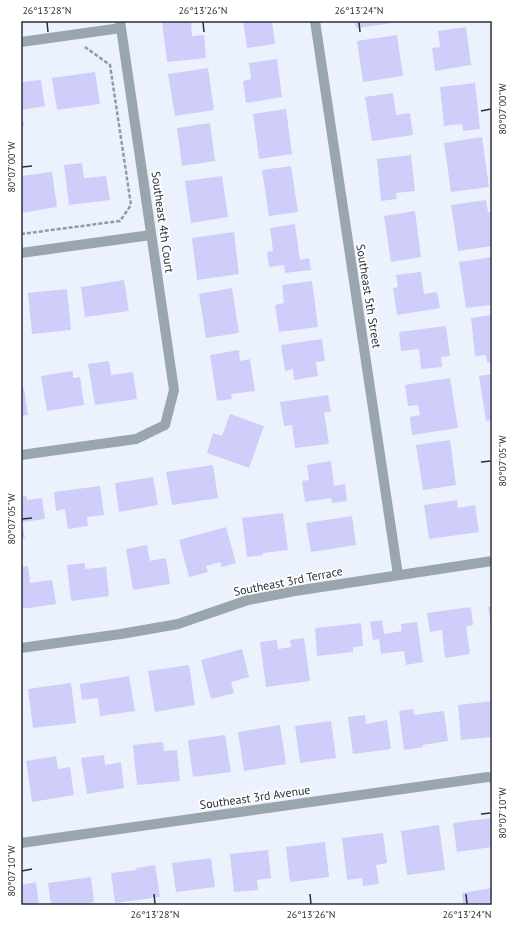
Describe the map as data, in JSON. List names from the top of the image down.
{
  "streets": {
    "street": [
      "Southeast 4th Court",
      "Southeast 5th Street",
      "Southeast 3rd Terrace",
      "Southeast 3rd Avenue"
    ]
  },
  "crossings": [
    ["Southeast 5th Street", "Southeast 3rd Terrace"]
  ],
  "coordinates": [
    "26°13'28\"N",
    "26°13'26\"N",
    "26°13'24\"N",
    "80°07'00\"W",
    "80°07'05\"W",
    "80°07'10\"W"
  ]
}
